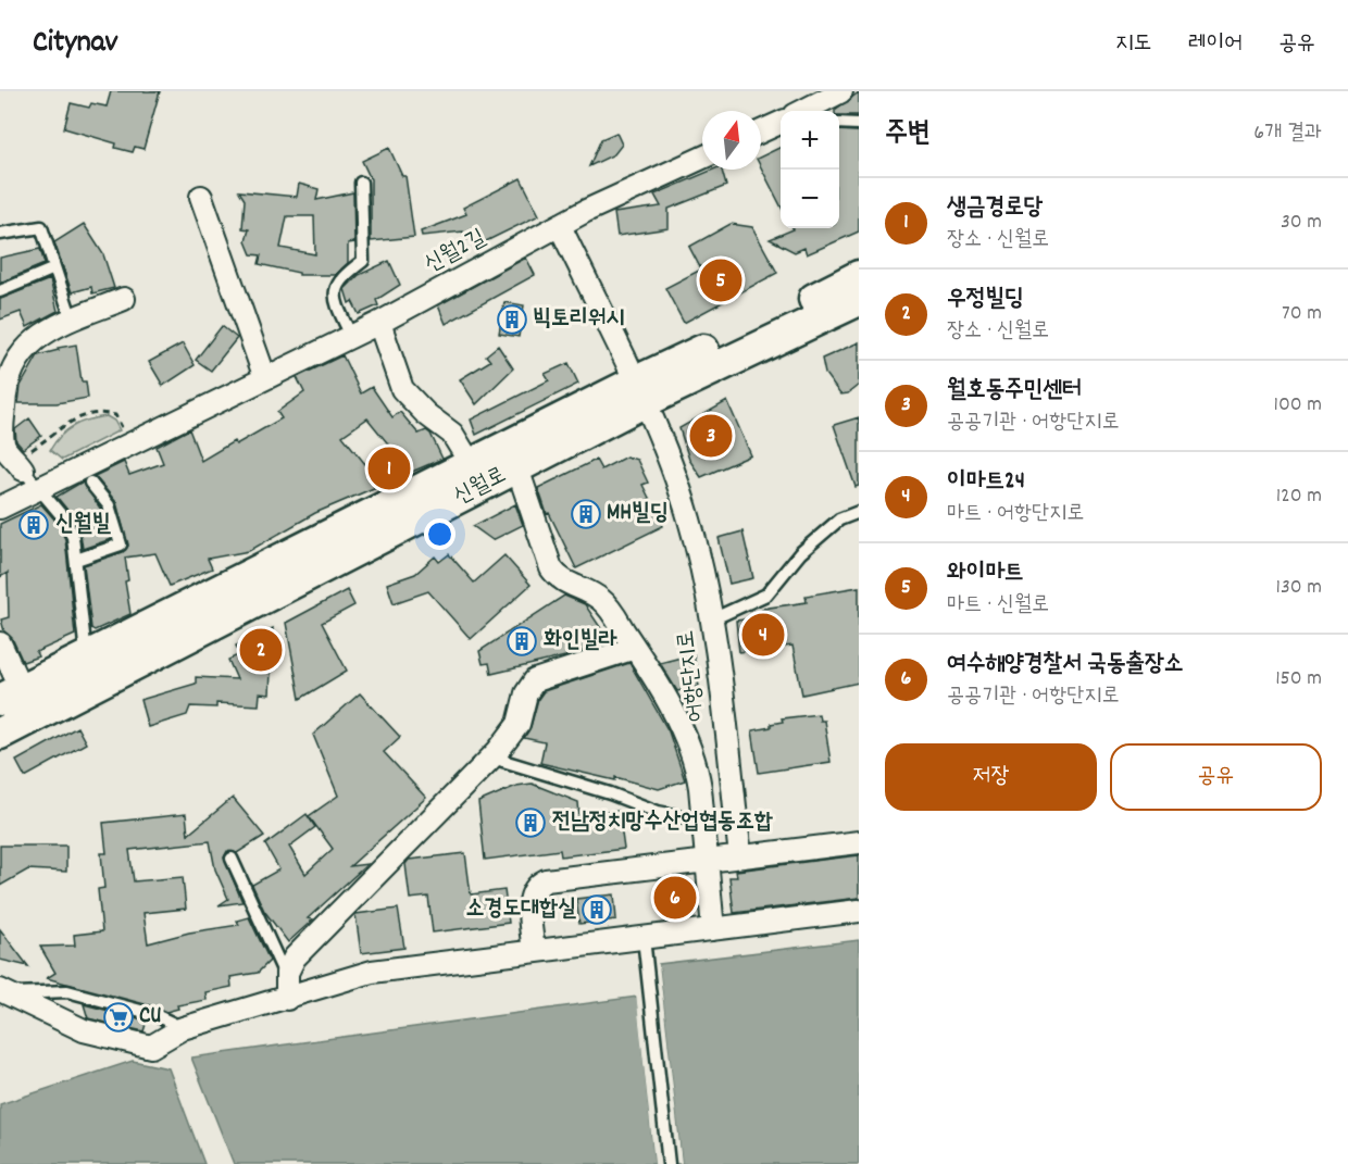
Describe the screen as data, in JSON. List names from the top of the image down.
{
  "streets": {
    "street": ["신월2길", "신월로", "어항단지로"]
  },
  "crossings": [
    ["신월2길", "어항단지로"],
    ["신월로", "어항단지로"]
  ],
  "places": {
    "building": [
      "빅토리워시",
      "MH빌딩",
      "신월빌",
      "화인빌라",
      "전남정치망수산업협동조합",
      "소경도대합실"
    ],
    "supermarket": ["CU"]
  },
  "north": "top",
  "page": {
    "header": "Citynav",
    "nav": ["지도", "레이어", "공유"],
    "heading": ["주변", "6개 결과"],
    "map_buttons": ["+", "−"],
    "list": [
      {
        "mark": "1",
        "name": "생금경로당",
        "note": "장소 · 신월로",
        "value": "30 m"
      },
      {
        "mark": "2",
        "name": "우정빌딩",
        "note": "장소 · 신월로",
        "value": "70 m"
      },
      {
        "mark": "3",
        "name": "월호동주민센터",
        "note": "공공기관 · 어항단지로",
        "value": "100 m"
      },
      {
        "mark": "4",
        "name": "이마트24",
        "note": "마트 · 어항단지로",
        "value": "120 m"
      },
      {
        "mark": "5",
        "name": "와이마트",
        "note": "마트 · 신월로",
        "value": "130 m"
      },
      {
        "mark": "6",
        "name": "여수해양경찰서 국동출장소",
        "note": "공공기관 · 어항단지로",
        "value": "150 m"
      }
    ],
    "pins": [
      "5",
      "3",
      "1",
      "4",
      "2",
      "6"
    ],
    "buttons": ["저장", "공유"]
  }
}
